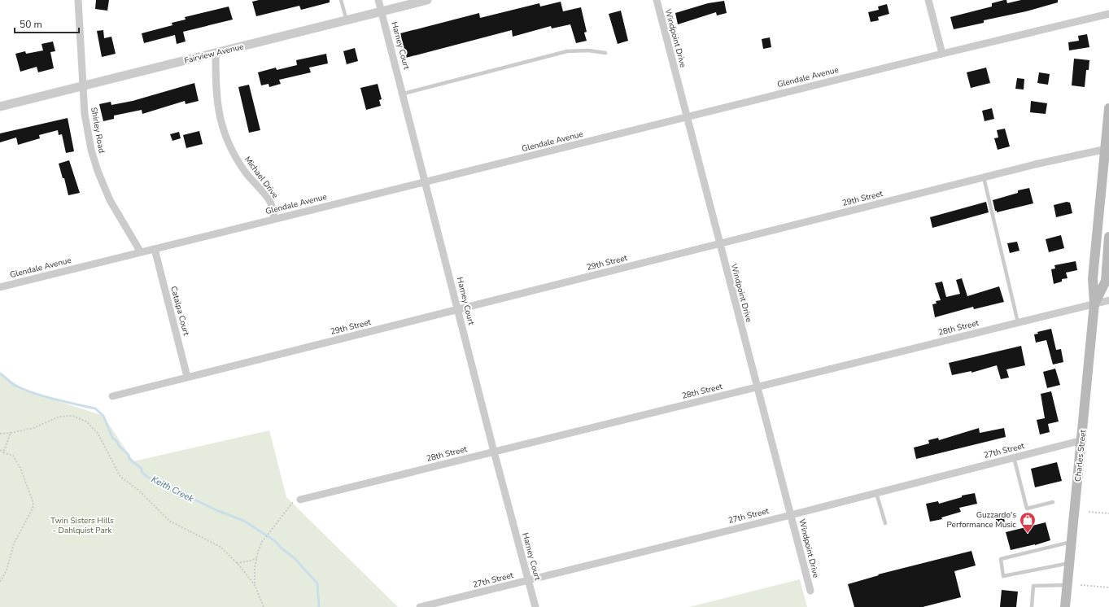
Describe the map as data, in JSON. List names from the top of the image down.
{
  "streets": {
    "main road": ["Charles Street"],
    "street": [
      "Windpoint Drive",
      "Harney Court",
      "Fairview Avenue",
      "Glendale Avenue",
      "Shirley Road",
      "Michael Drive",
      "29th Street",
      "Catalpa Court",
      "28th Street",
      "27th Street"
    ]
  },
  "crossings": [
    ["Windpoint Drive", "Glendale Avenue"],
    ["Windpoint Drive", "29th Street"],
    ["Windpoint Drive", "28th Street"],
    ["Windpoint Drive", "27th Street"],
    ["Harney Court", "Fairview Avenue"],
    ["Harney Court", "Glendale Avenue"],
    ["Harney Court", "29th Street"],
    ["Harney Court", "28th Street"],
    ["Harney Court", "27th Street"],
    ["Fairview Avenue", "Shirley Road"],
    ["Fairview Avenue", "Michael Drive"],
    ["Glendale Avenue", "Shirley Road"],
    ["Glendale Avenue", "Michael Drive"],
    ["Glendale Avenue", "Catalpa Court"],
    ["29th Street", "Catalpa Court"],
    ["29th Street", "Charles Street"],
    ["28th Street", "Charles Street"],
    ["27th Street", "Charles Street"]
  ],
  "water": ["Keith Creek"],
  "parks": ["Twin Sisters Hills - Dahlquist Park"],
  "places": {
    "shop": ["Guzzardo's Performance Music"]
  },
  "scale_bar": "50 m"
}
